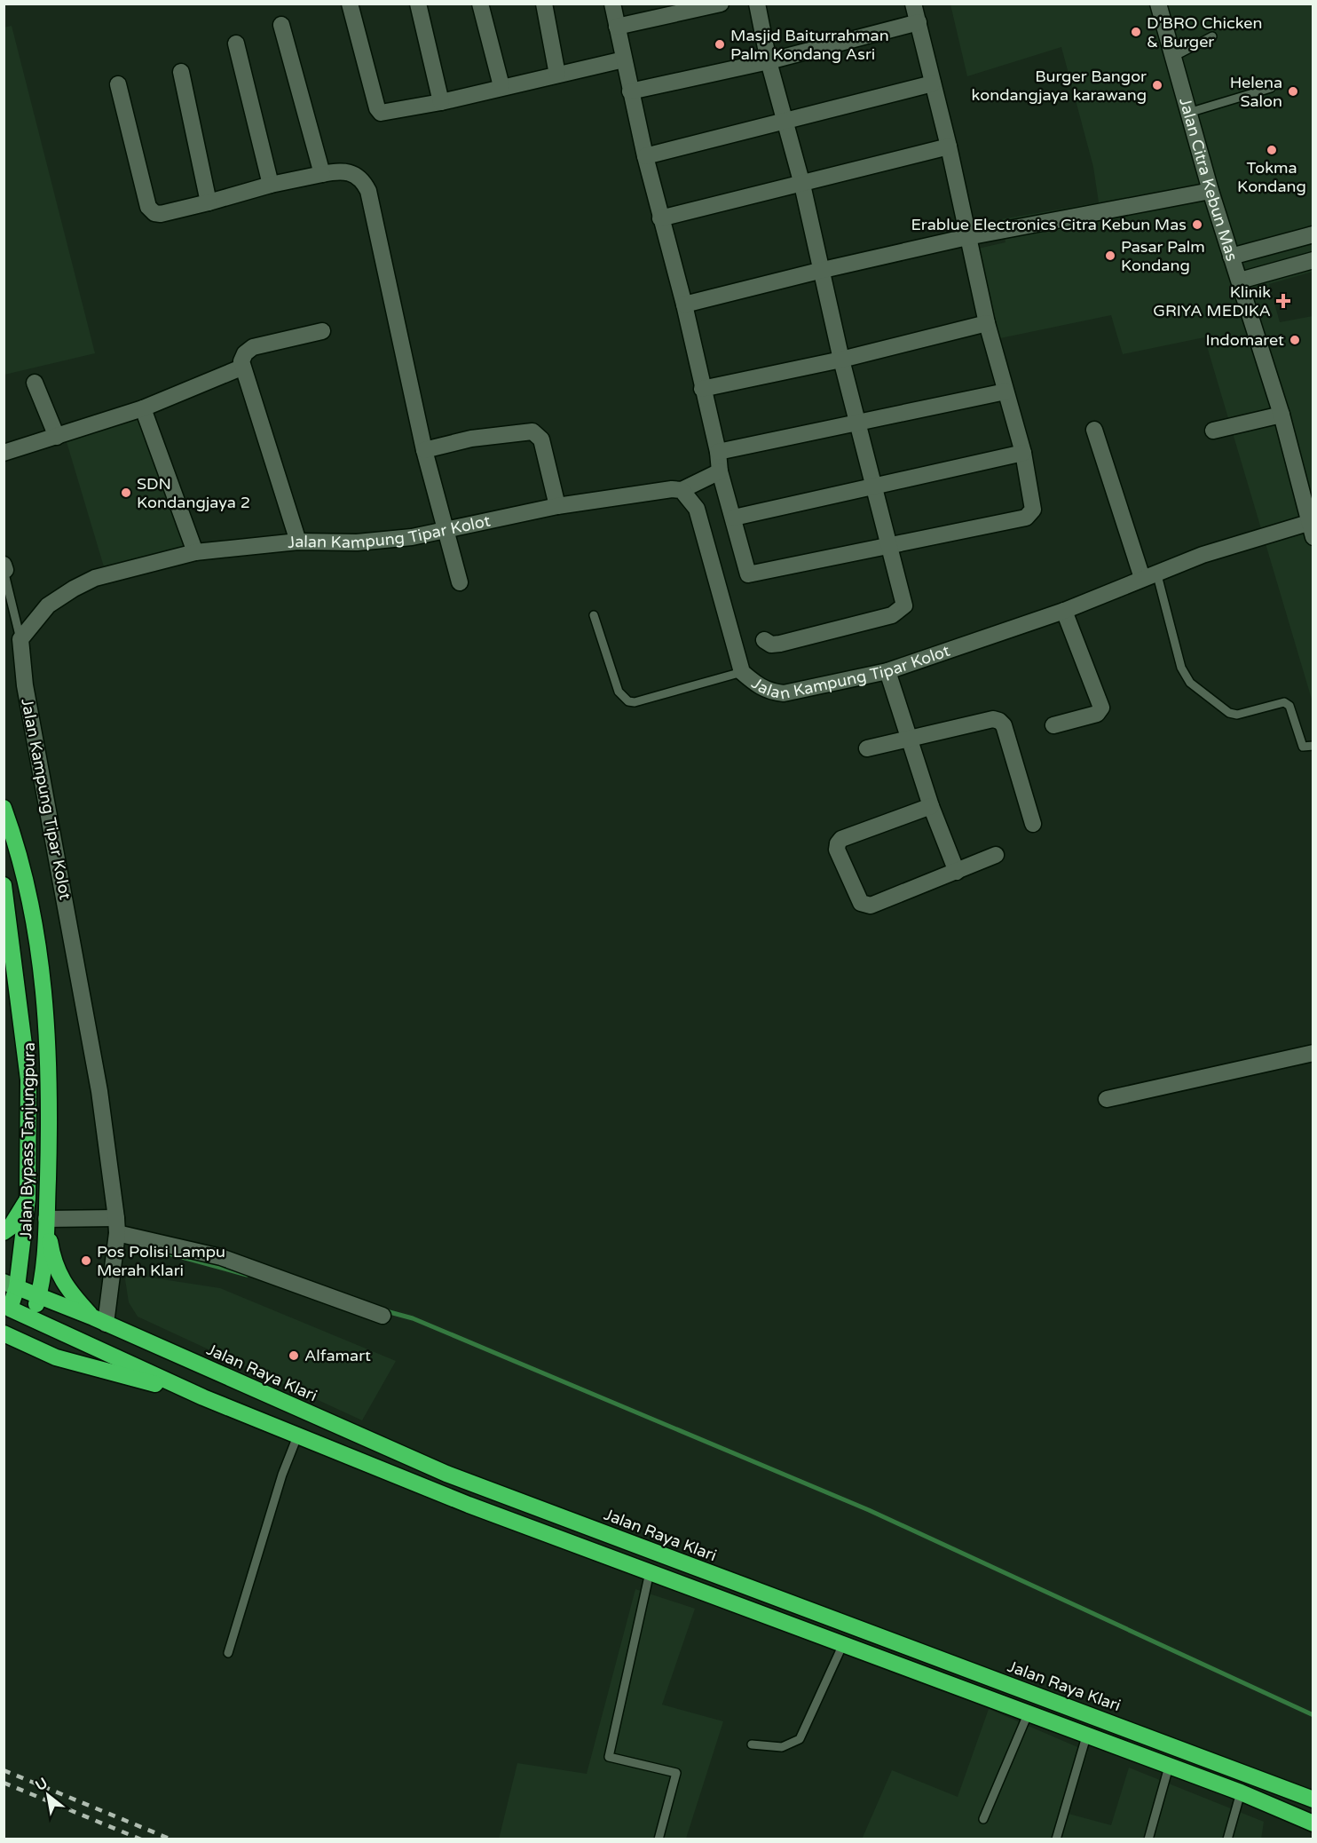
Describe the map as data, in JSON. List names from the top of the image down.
{
  "streets": {
    "highway": ["Jalan Bypass Tanjungpura", "Jalan Raya Klari"],
    "street": ["Jalan Citra Kebun Mas", "Jalan Kampung Tipar Kolot"]
  },
  "crossings": [
    ["Jalan Citra Kebun Mas", "Jalan Kampung Tipar Kolot"],
    ["Jalan Kampung Tipar Kolot", "Jalan Raya Klari"],
    ["Jalan Bypass Tanjungpura", "Jalan Raya Klari"]
  ],
  "places": {
    "other": [
      "D'BRO Chicken & Burger",
      "Masjid Baiturrahman Palm Kondang Asri",
      "Burger Bangor kondangjaya karawang",
      "Helena Salon",
      "Tokma Kondang",
      "Erablue Electronics Citra Kebun Mas",
      "Pasar Palm Kondang",
      "Indomaret",
      "SDN Kondangjaya 2",
      "Pos Polisi Lampu Merah Klari",
      "Alfamart"
    ],
    "health": ["Klinik GRIYA MEDIKA"]
  },
  "north": "top left"
}
